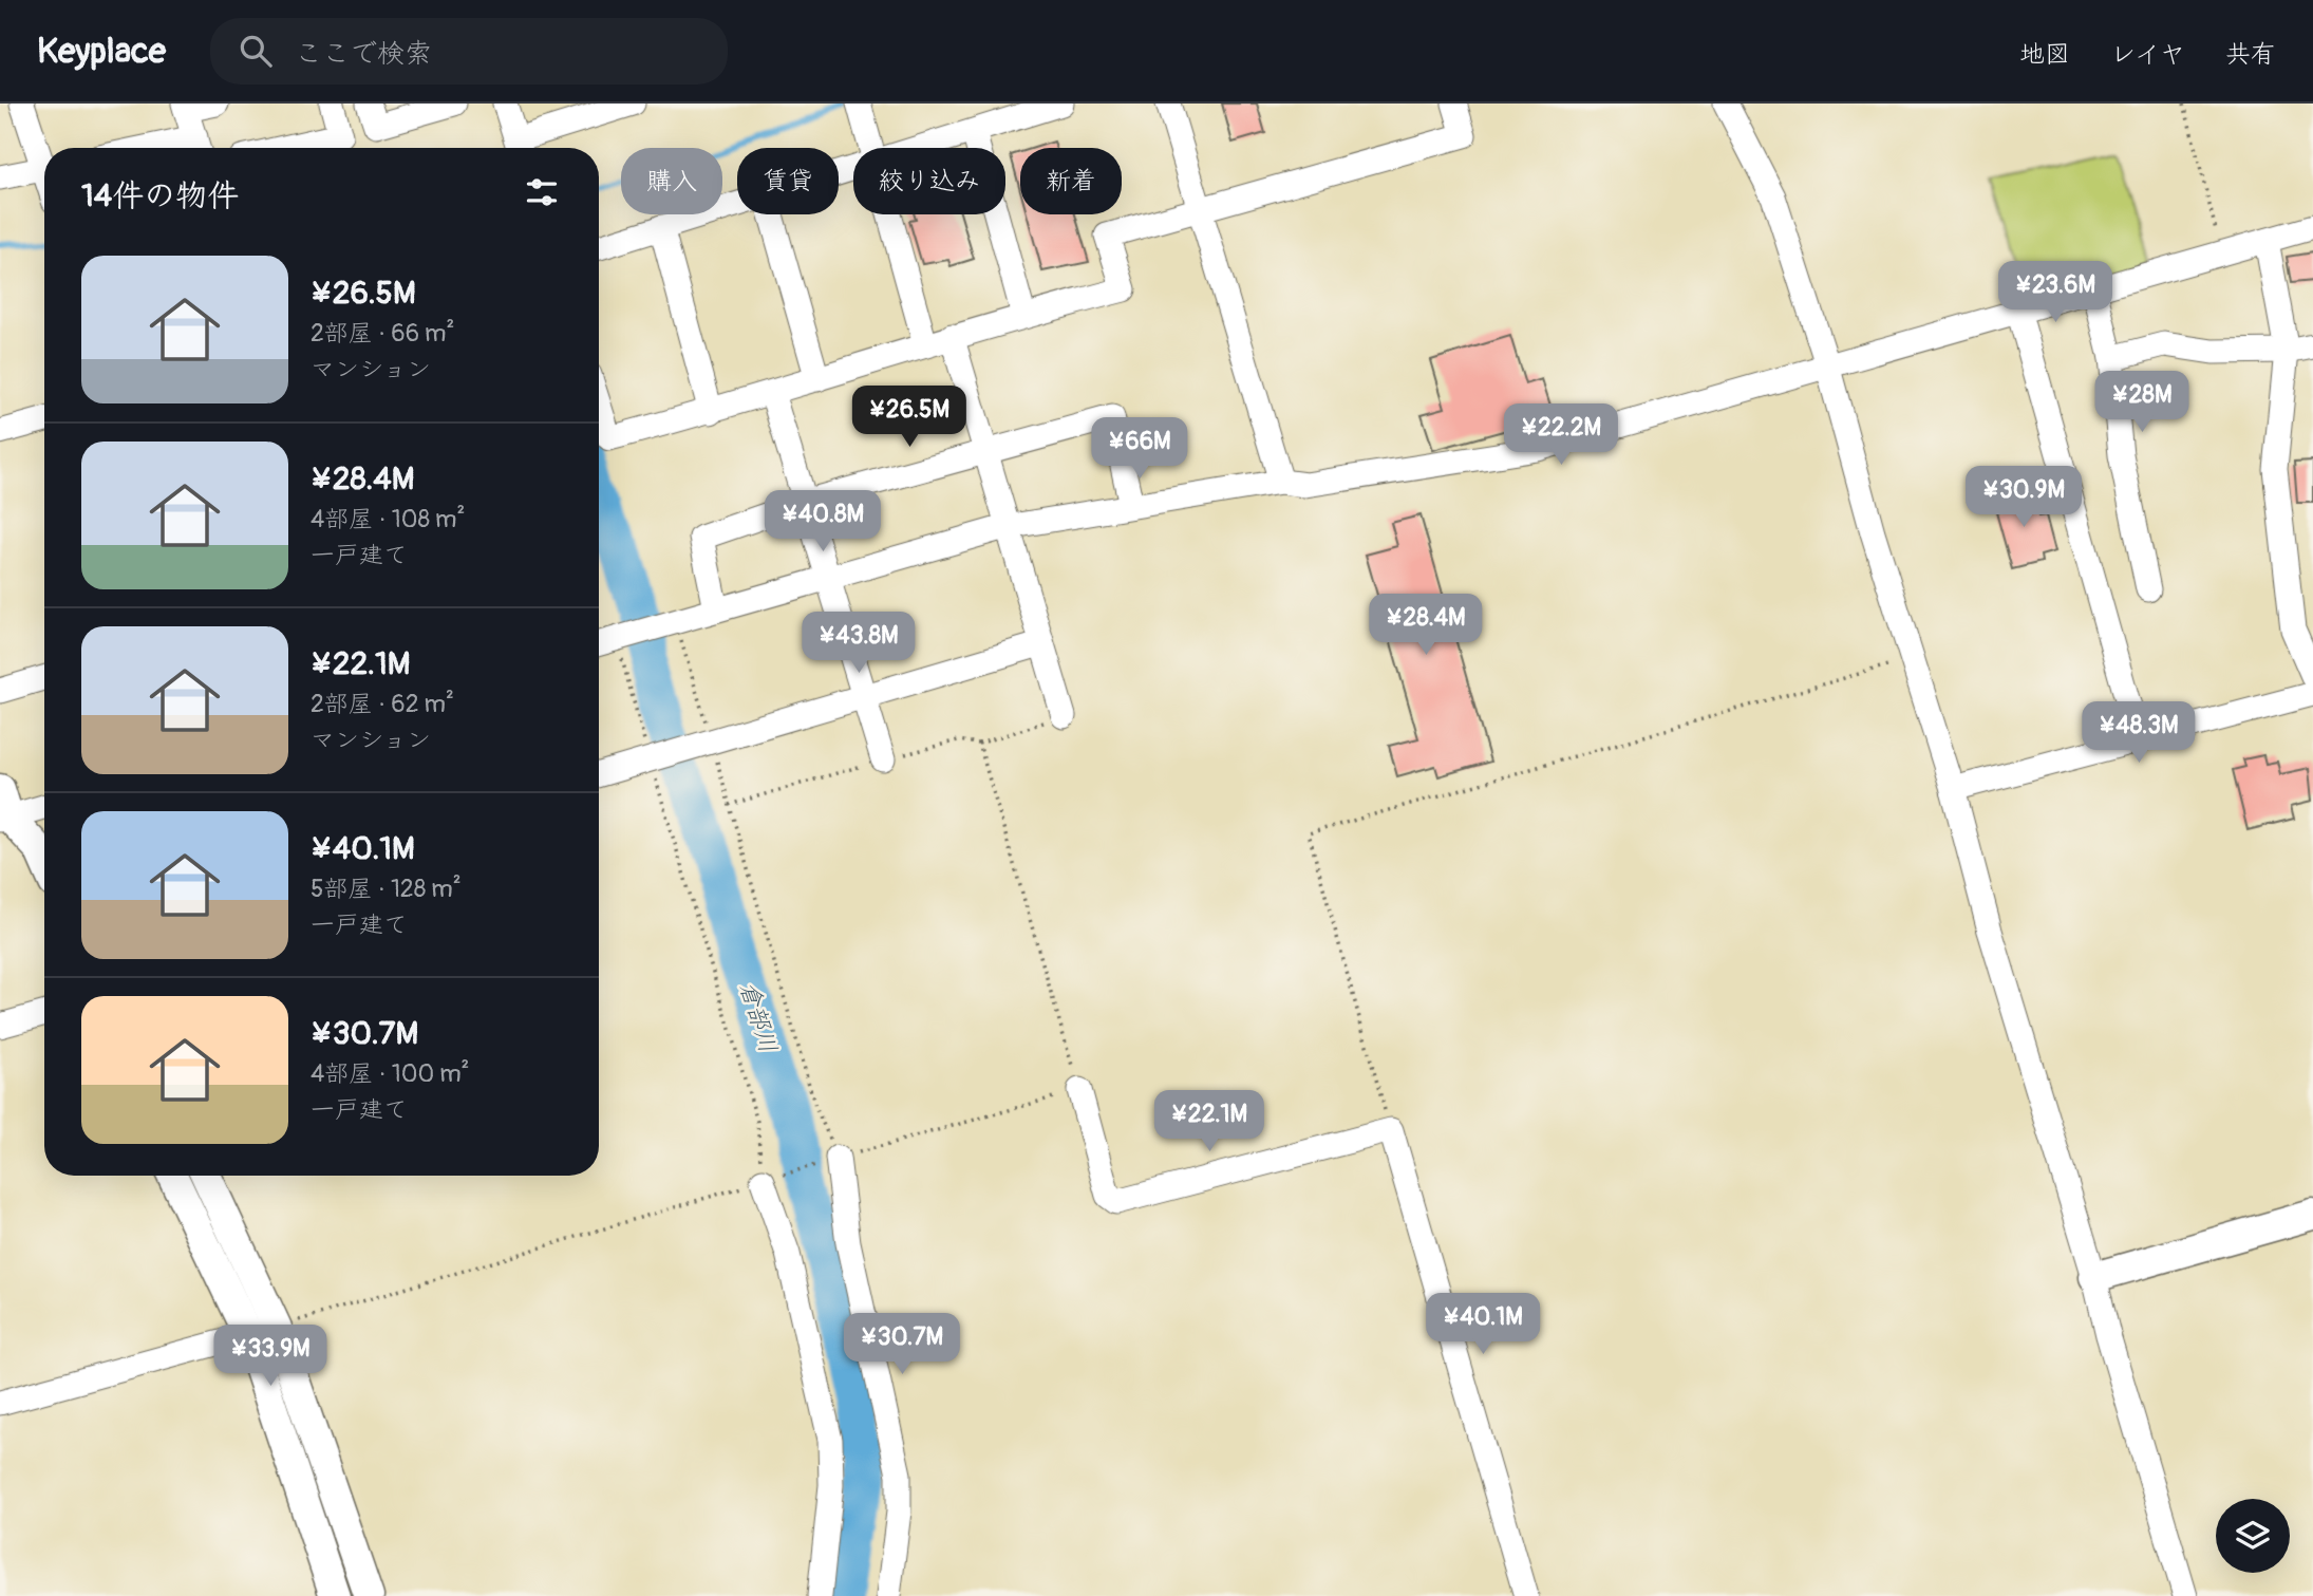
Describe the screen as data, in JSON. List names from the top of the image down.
{
  "water": ["倉部川"],
  "page": {
    "header": "Keyplace",
    "search": "ここで検索",
    "nav": ["地図", "レイヤ", "共有"],
    "chip": [
      "購入",
      "賃貸",
      "絞り込み",
      "新着"
    ],
    "heading": "14件の物件",
    "list": [
      {
        "name": "¥26.5M",
        "note": "2部屋 · 66 m² · マンション"
      },
      {
        "name": "¥28.4M",
        "note": "4部屋 · 108 m² · 一戸建て"
      },
      {
        "name": "¥22.1M",
        "note": "2部屋 · 62 m² · マンション"
      },
      {
        "name": "¥40.1M",
        "note": "5部屋 · 128 m² · 一戸建て"
      },
      {
        "name": "¥30.7M",
        "note": "4部屋 · 100 m² · 一戸建て"
      }
    ],
    "price": [
      "¥23.6M",
      "¥28M",
      "¥26.5M",
      "¥22.2M",
      "¥66M",
      "¥30.9M",
      "¥40.8M",
      "¥28.4M",
      "¥43.8M",
      "¥48.3M",
      "¥22.1M",
      "¥40.1M",
      "¥30.7M",
      "¥33.9M"
    ]
  }
}
